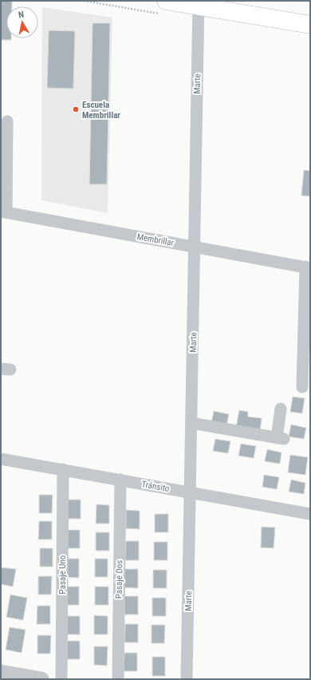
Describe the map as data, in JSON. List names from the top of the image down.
{
  "streets": {
    "street": [
      "Marte",
      "Membrillar",
      "Tránsito",
      "Pasaje Uno",
      "Pasaje Dos"
    ]
  },
  "crossings": [
    ["Marte", "Membrillar"],
    ["Marte", "Tránsito"],
    ["Tránsito", "Pasaje Uno"],
    ["Tránsito", "Pasaje Dos"]
  ],
  "places": ["Escuela Membrillar"],
  "north": "top"
}
